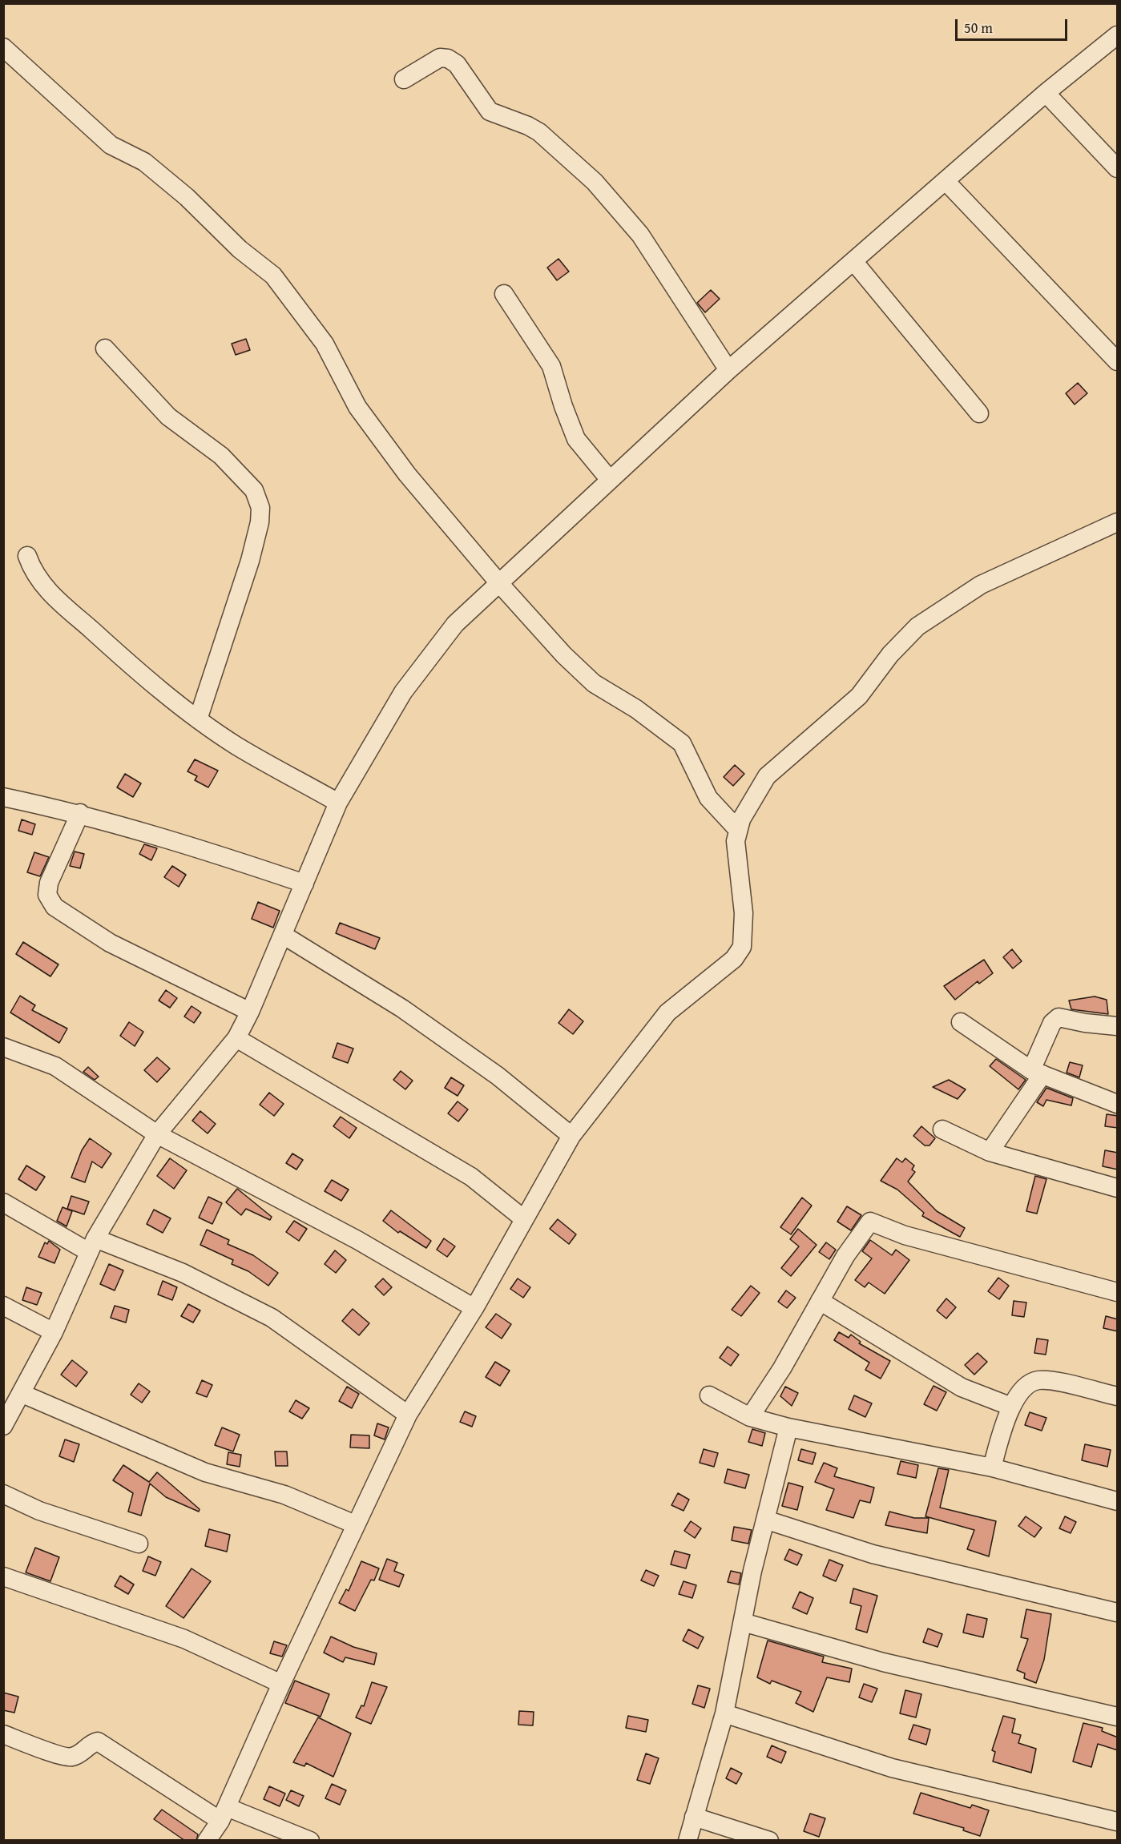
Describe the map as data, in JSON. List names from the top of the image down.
{
  "scale_bar": "50 m"
}
